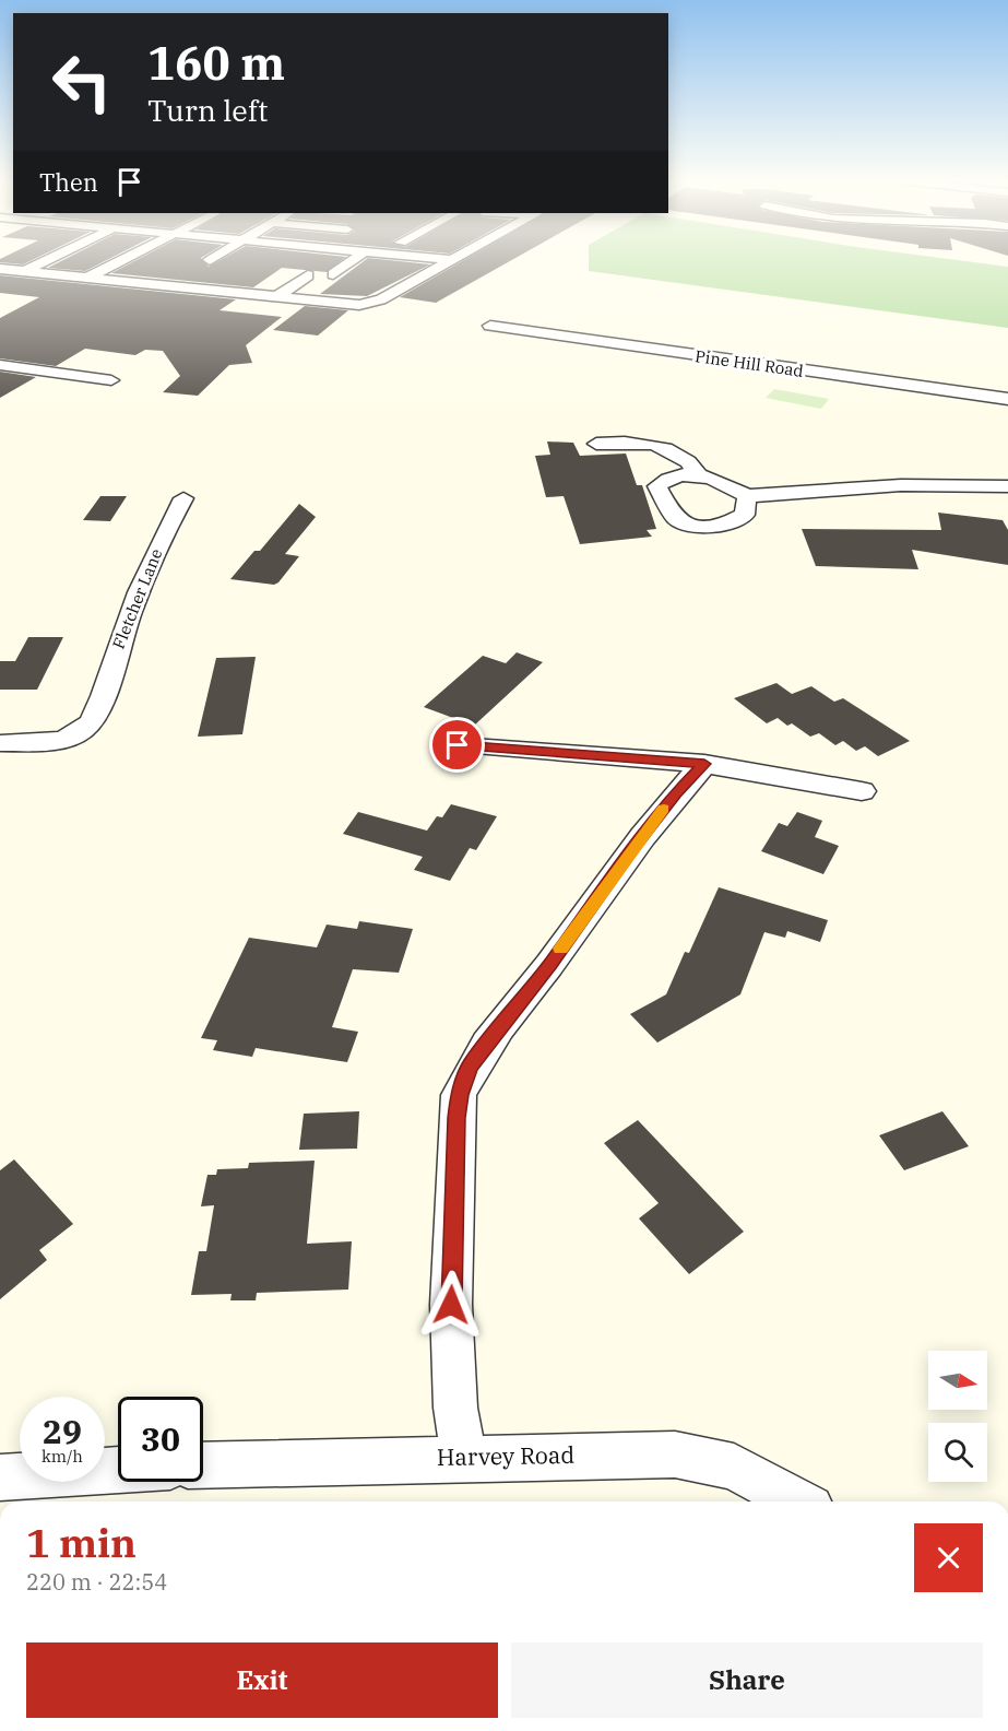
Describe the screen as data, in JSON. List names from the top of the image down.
{
  "streets": {
    "street": ["Pine Hill Road", "Fletcher Lane", "Harvey Road"]
  },
  "north": "right",
  "page": {
    "turn": ["160 m", "Turn left"],
    "then": "Then",
    "speed": "29 km/h",
    "limit": "30",
    "heading": ["1 min", "220 m · 22:54"],
    "buttons": ["Exit", "Share"]
  }
}
